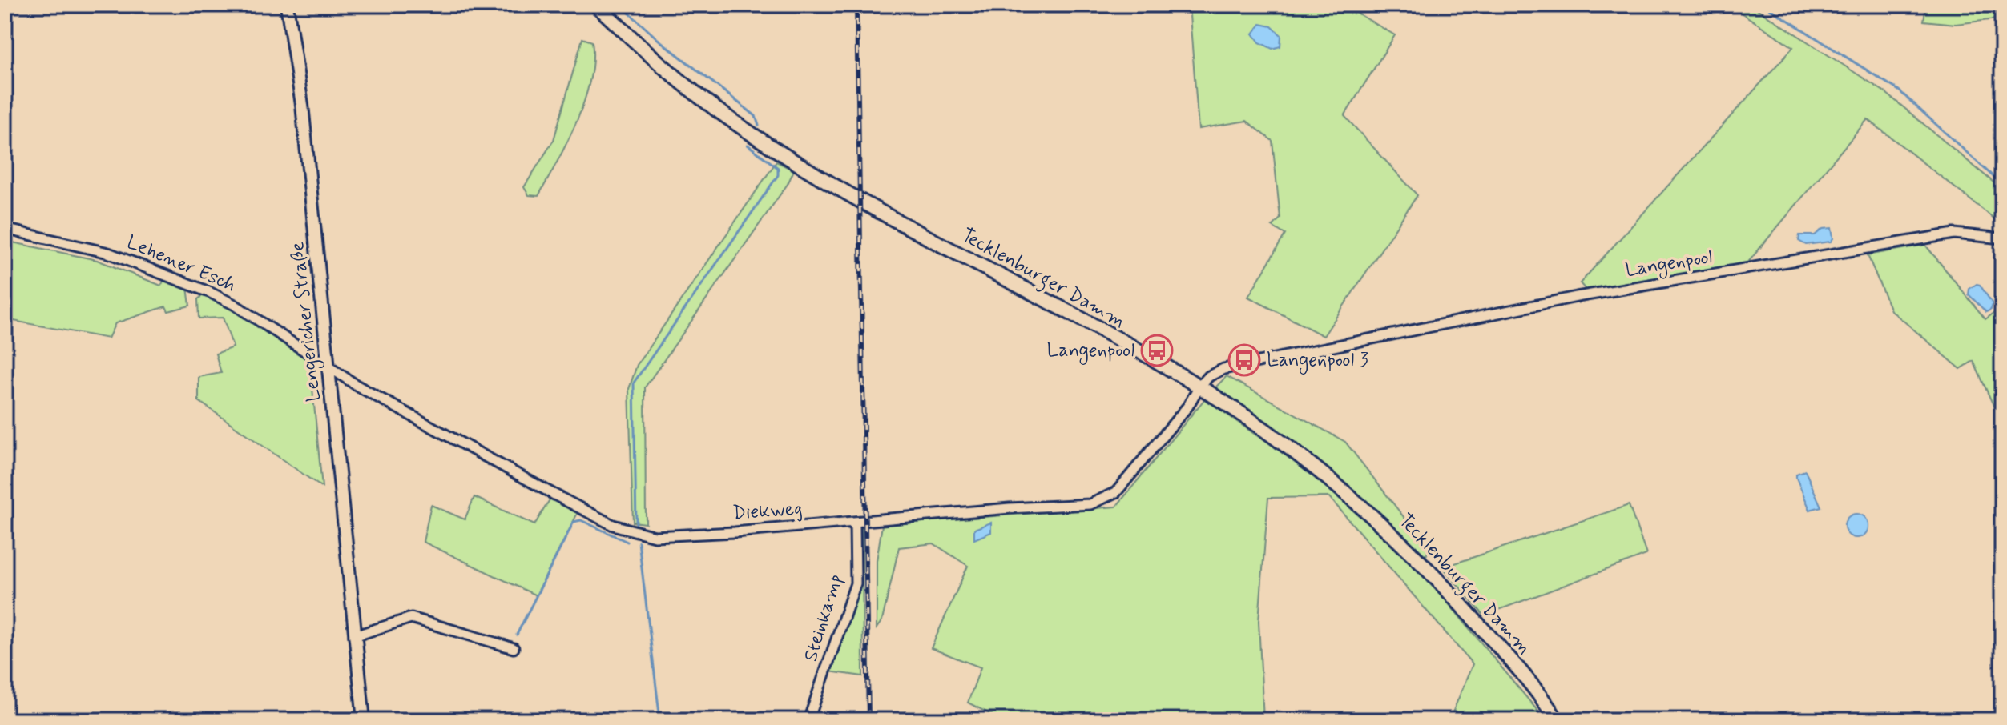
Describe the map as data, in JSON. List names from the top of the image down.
{
  "streets": {
    "main road": ["Tecklenburger Damm"],
    "street": [
      "Lehener Esch",
      "Langenpool",
      "Lengericher Straße",
      "Diekweg",
      "Steinkamp"
    ]
  },
  "crossings": [
    ["Lehener Esch", "Lengericher Straße"],
    ["Lehener Esch", "Diekweg"],
    ["Langenpool", "Tecklenburger Damm"],
    ["Langenpool", "Diekweg"],
    ["Tecklenburger Damm", "Diekweg"],
    ["Lengericher Straße", "Diekweg"],
    ["Diekweg", "Steinkamp"]
  ],
  "places": {
    "bus stop": ["Langenpool", "Langenpool 3"]
  }
}
